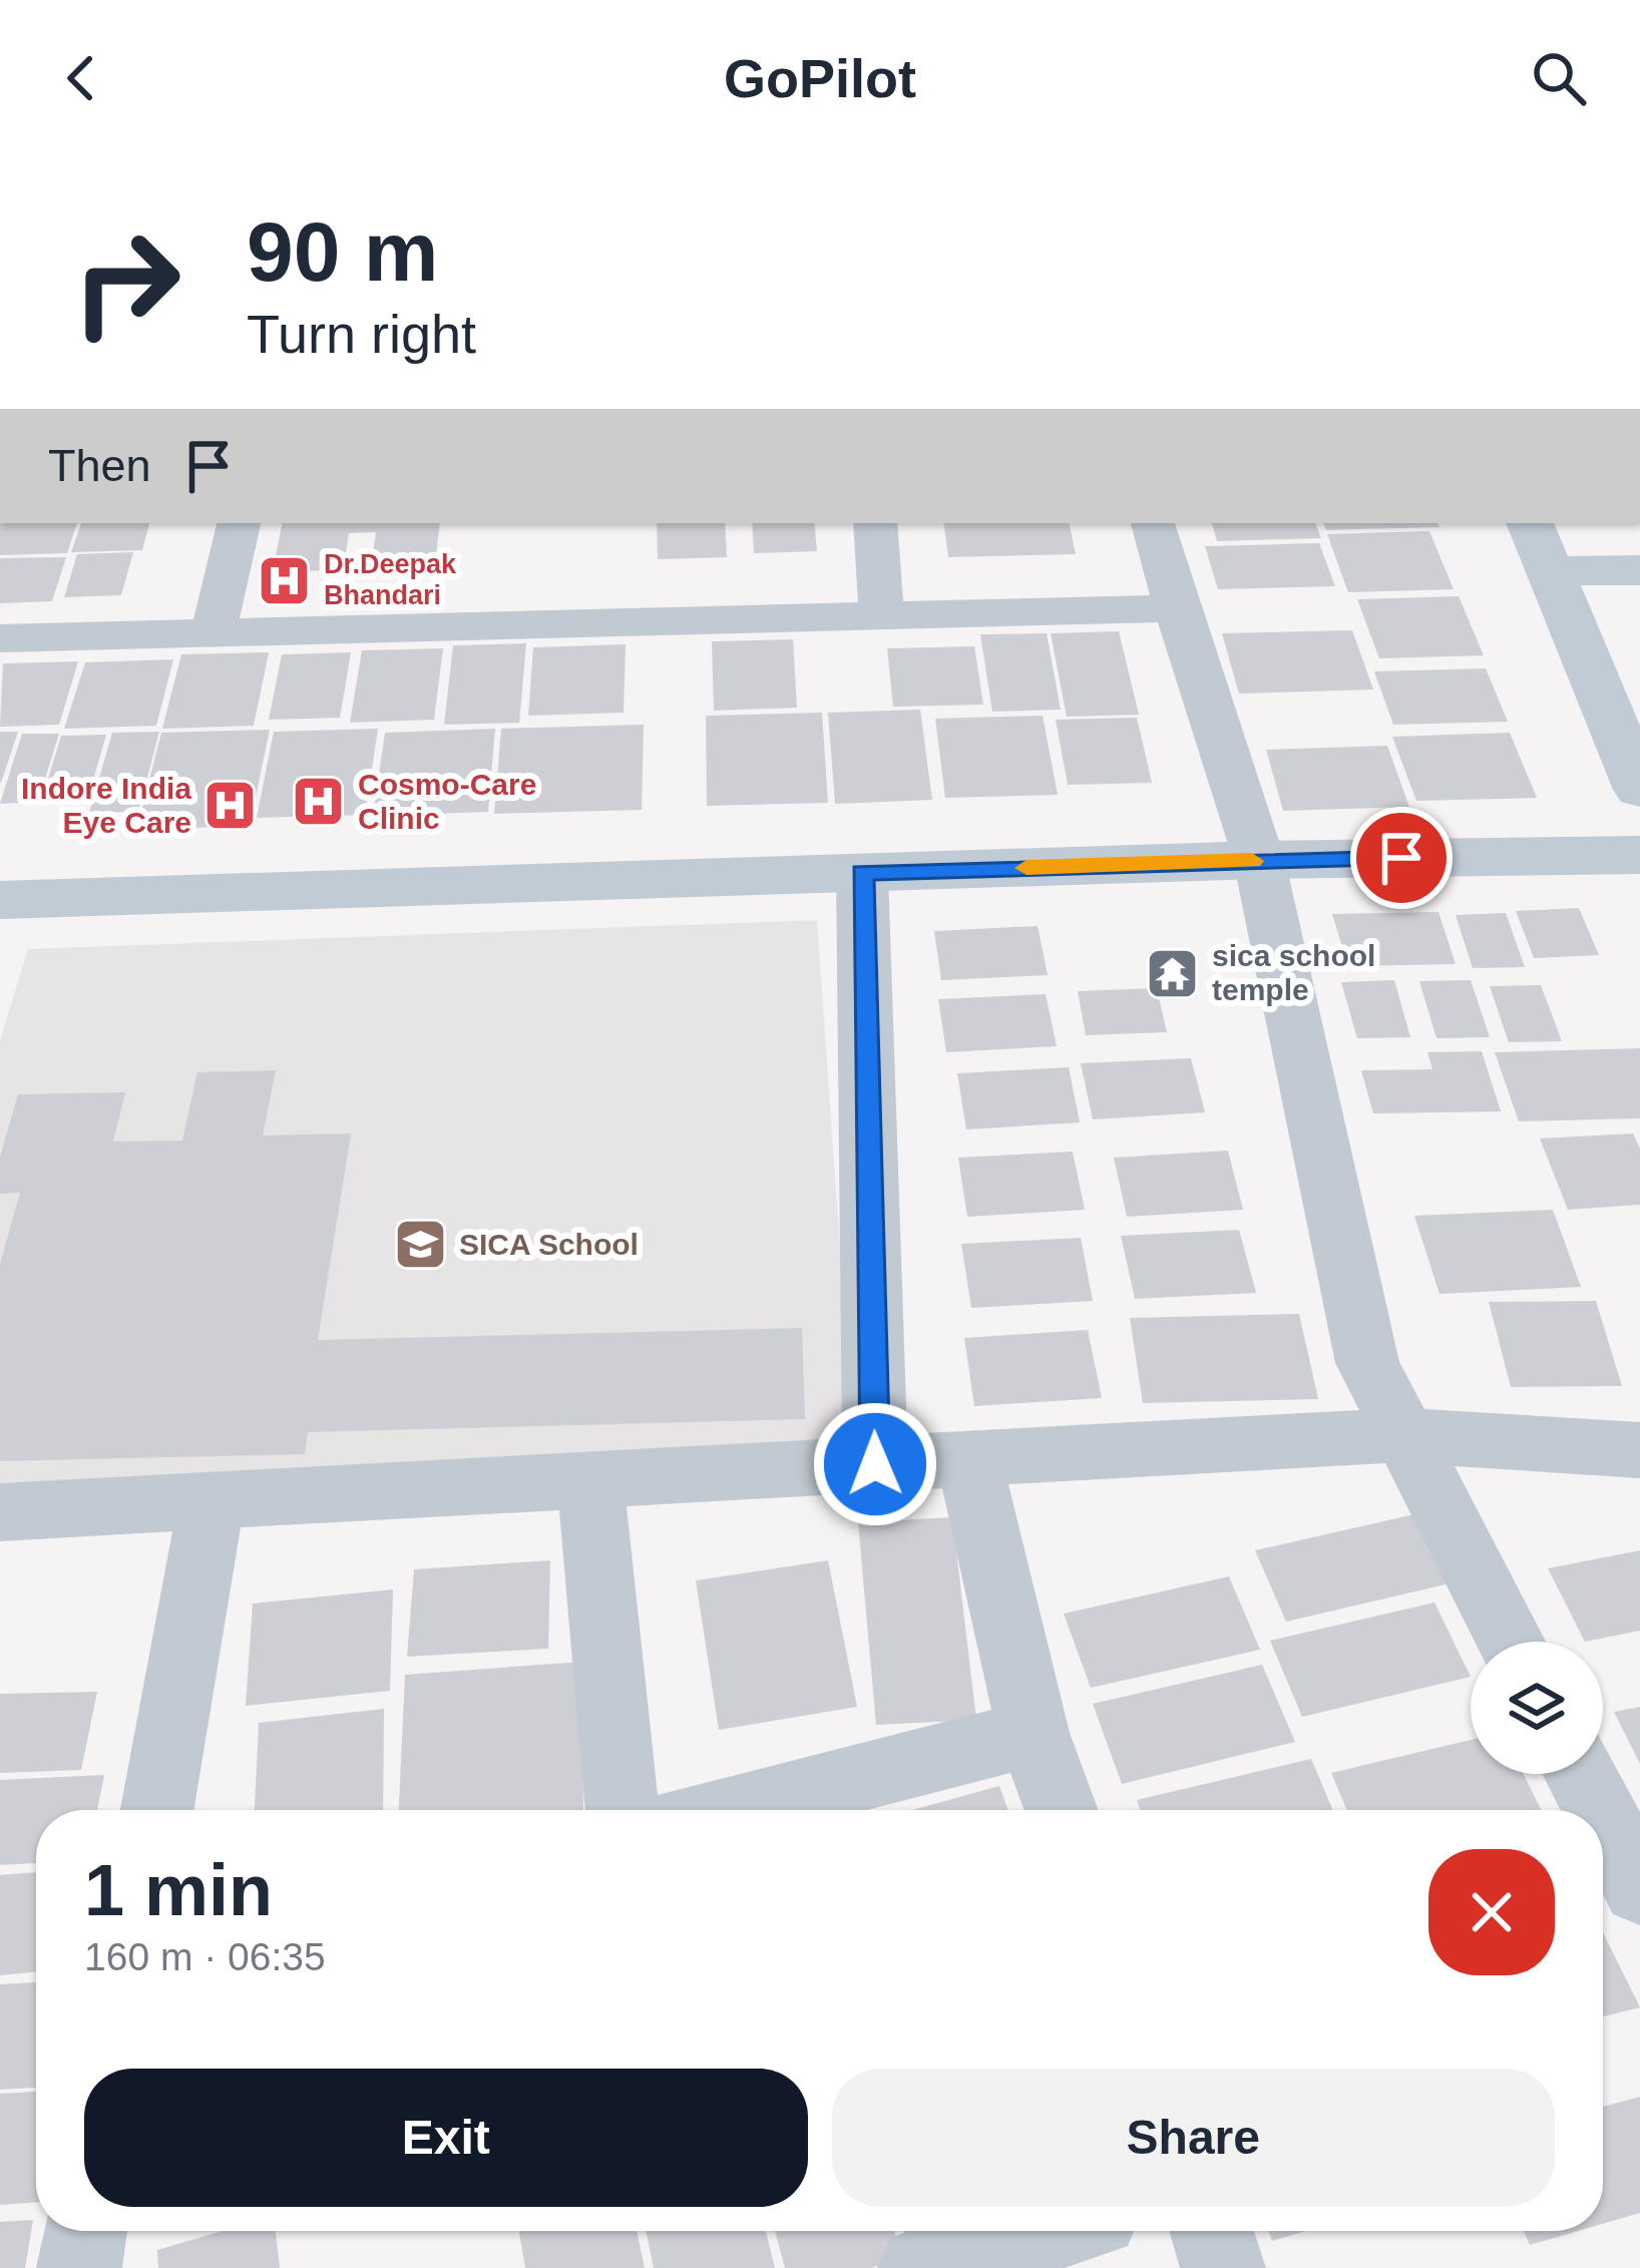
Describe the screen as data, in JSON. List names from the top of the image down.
{
  "places": {
    "hospital": ["Dr.Deepak Bhandari", "Cosmo-Care Clinic", "Indore India Eye Care"],
    "temple": ["sica school temple"],
    "school or university": ["SICA School"]
  },
  "page": {
    "header": "GoPilot",
    "turn": ["90 m", "Turn right"],
    "then": "Then",
    "heading": ["1 min", "160 m · 06:35"],
    "buttons": ["Exit", "Share"]
  }
}
